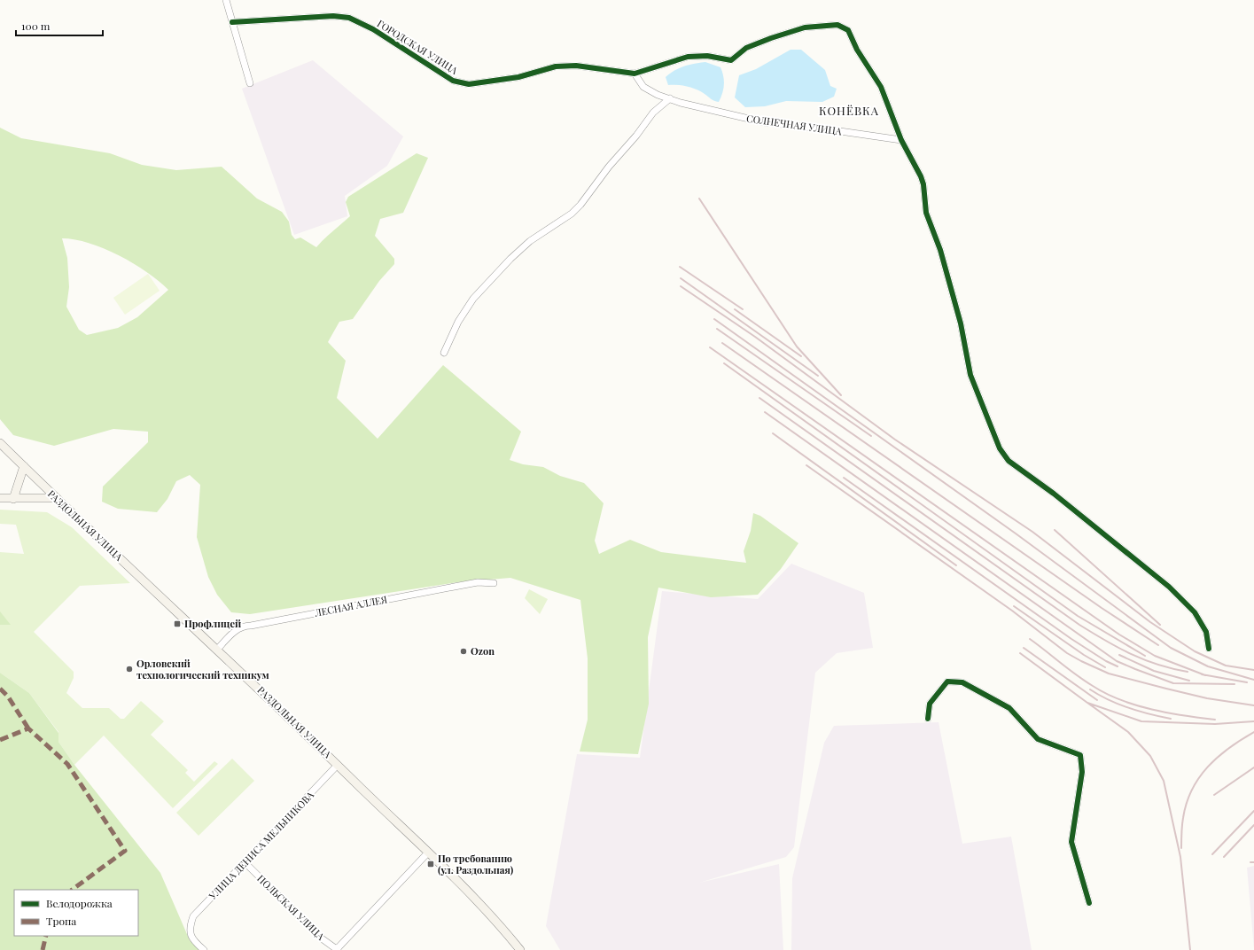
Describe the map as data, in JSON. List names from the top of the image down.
{
  "streets": {
    "main road": ["РАЗДОЛЬНАЯ УЛИЦА"],
    "street": [
      "ГОРОДСКАЯ УЛИЦА",
      "СОЛНЕЧНАЯ УЛИЦА",
      "ЛЕСНАЯ АЛЛЕЯ",
      "УЛИЦА ДЕНИСА МЕЛЬНИКОВА",
      "ПОЛЬСКАЯ УЛИЦА"
    ]
  },
  "crossings": [
    ["ГОРОДСКАЯ УЛИЦА", "СОЛНЕЧНАЯ УЛИЦА"],
    ["РАЗДОЛЬНАЯ УЛИЦА", "ЛЕСНАЯ АЛЛЕЯ"],
    ["РАЗДОЛЬНАЯ УЛИЦА", "УЛИЦА ДЕНИСА МЕЛЬНИКОВА"],
    ["УЛИЦА ДЕНИСА МЕЛЬНИКОВА", "ПОЛЬСКАЯ УЛИЦА"]
  ],
  "districts": ["КОНЁВКА"],
  "places": {
    "transit": ["Профлицей", "По требованию (ул. Раздольная)"],
    "other": ["Ozon", "Орловский технологический техникум"]
  },
  "legend": ["Велодорожка", "Тропа"],
  "scale_bar": "100 m"
}
